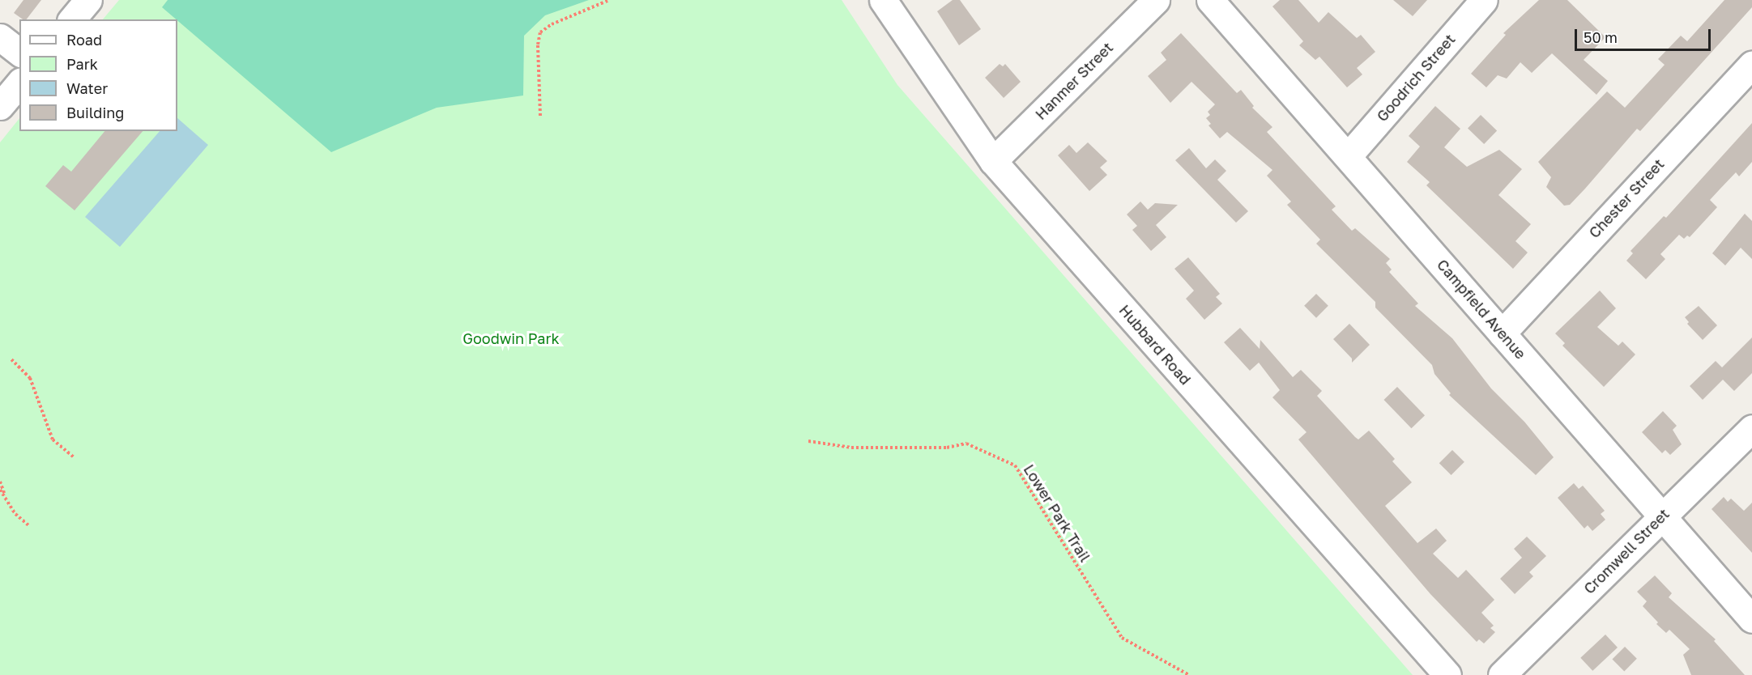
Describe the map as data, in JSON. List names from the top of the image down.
{
  "streets": {
    "street": [
      "Goodrich Street",
      "Hanmer Street",
      "Chester Street",
      "Campfield Avenue",
      "Hubbard Road",
      "Cromwell Street"
    ],
    "path": ["Lower Park Trail"]
  },
  "crossings": [
    ["Goodrich Street", "Campfield Avenue"],
    ["Hanmer Street", "Hubbard Road"],
    ["Chester Street", "Campfield Avenue"],
    ["Campfield Avenue", "Cromwell Street"]
  ],
  "parks": ["Goodwin Park"],
  "legend": [
    "Road",
    "Park",
    "Water",
    "Building"
  ],
  "scale_bar": "50 m"
}
